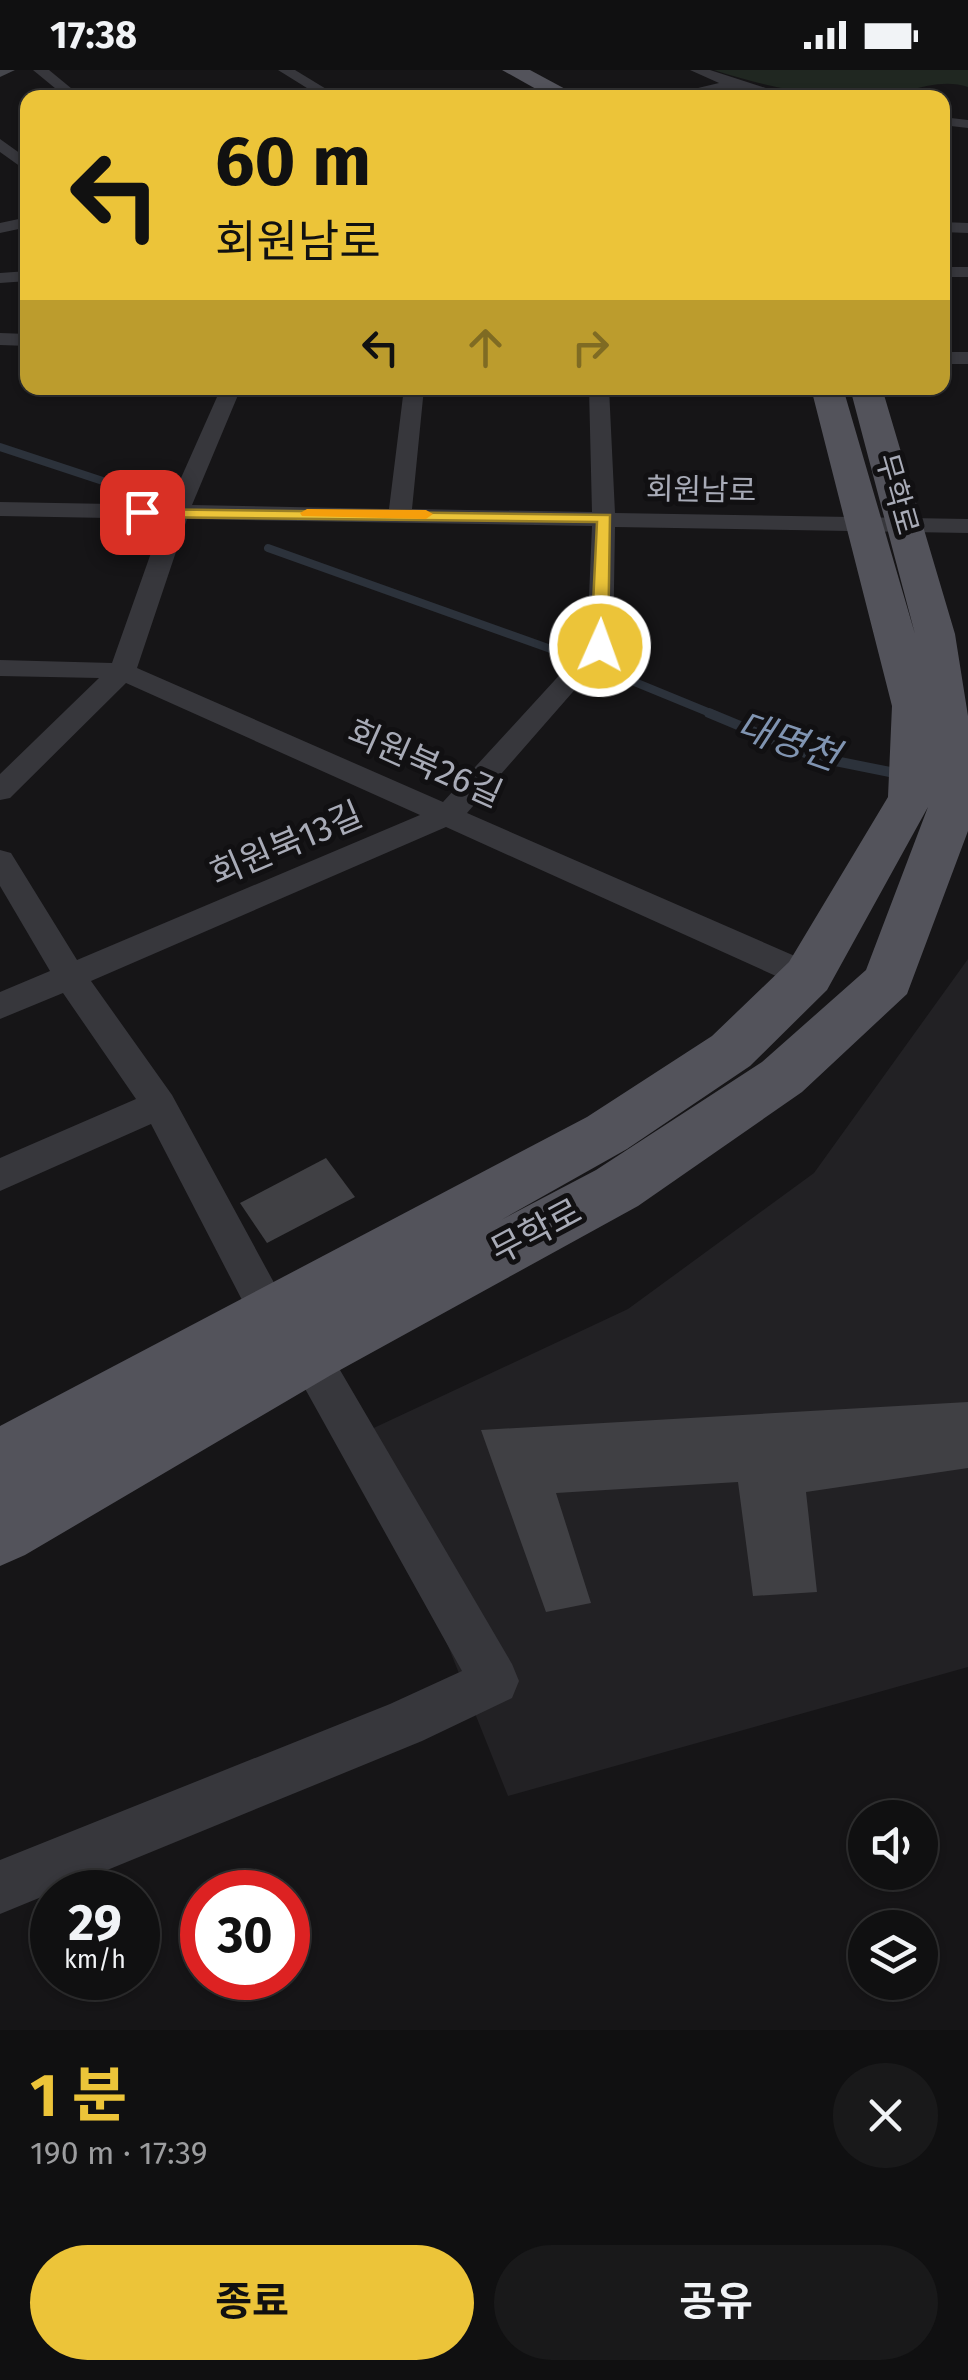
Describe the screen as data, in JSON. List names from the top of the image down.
{
  "streets": {
    "main road": ["무학로"],
    "street": ["회원남로", "회원북26길", "회원북13길"]
  },
  "crossings": [
    ["회원남로", "무학로"],
    ["회원남로", "회원북13길"],
    ["무학로", "회원북26길"],
    ["회원북26길", "회원북13길"]
  ],
  "water": ["대명천"],
  "page": {
    "status": "17:38",
    "turn": ["60 m", "회원남로"],
    "speed": "29 km/h",
    "limit": "30",
    "heading": ["1 분", "190 m · 17:39"],
    "buttons": ["종료", "공유"]
  }
}
